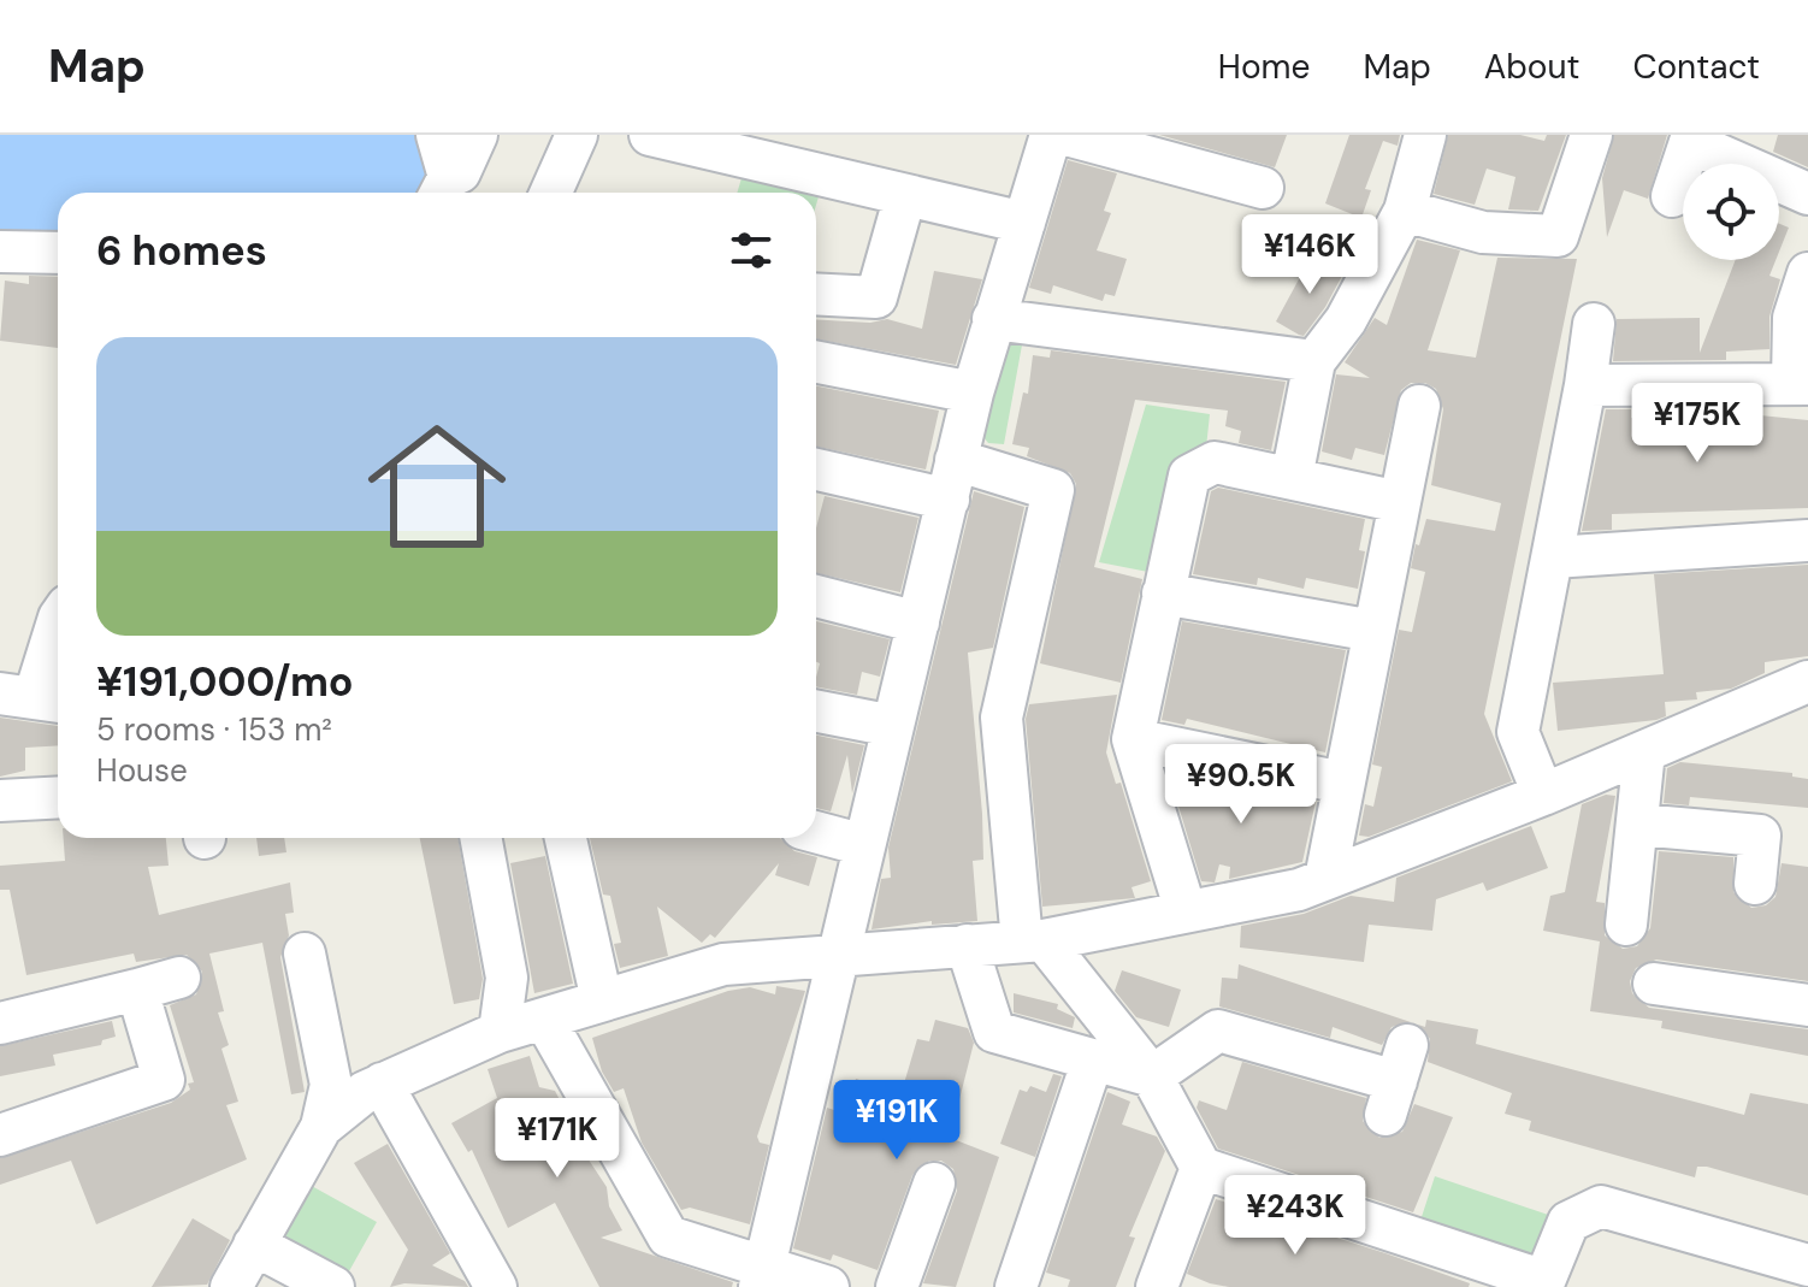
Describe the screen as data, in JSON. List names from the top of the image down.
{
  "page": {
    "header": "Map",
    "nav": [
      "Home",
      "Map",
      "About",
      "Contact"
    ],
    "heading": "6 homes",
    "price": [
      "¥146K",
      "¥175K",
      "¥90.5K",
      "¥191K",
      "¥171K",
      "¥243K"
    ],
    "list": [
      {
        "name": "¥191,000/mo",
        "note": "5 rooms · 153 m² · House"
      }
    ]
  }
}
